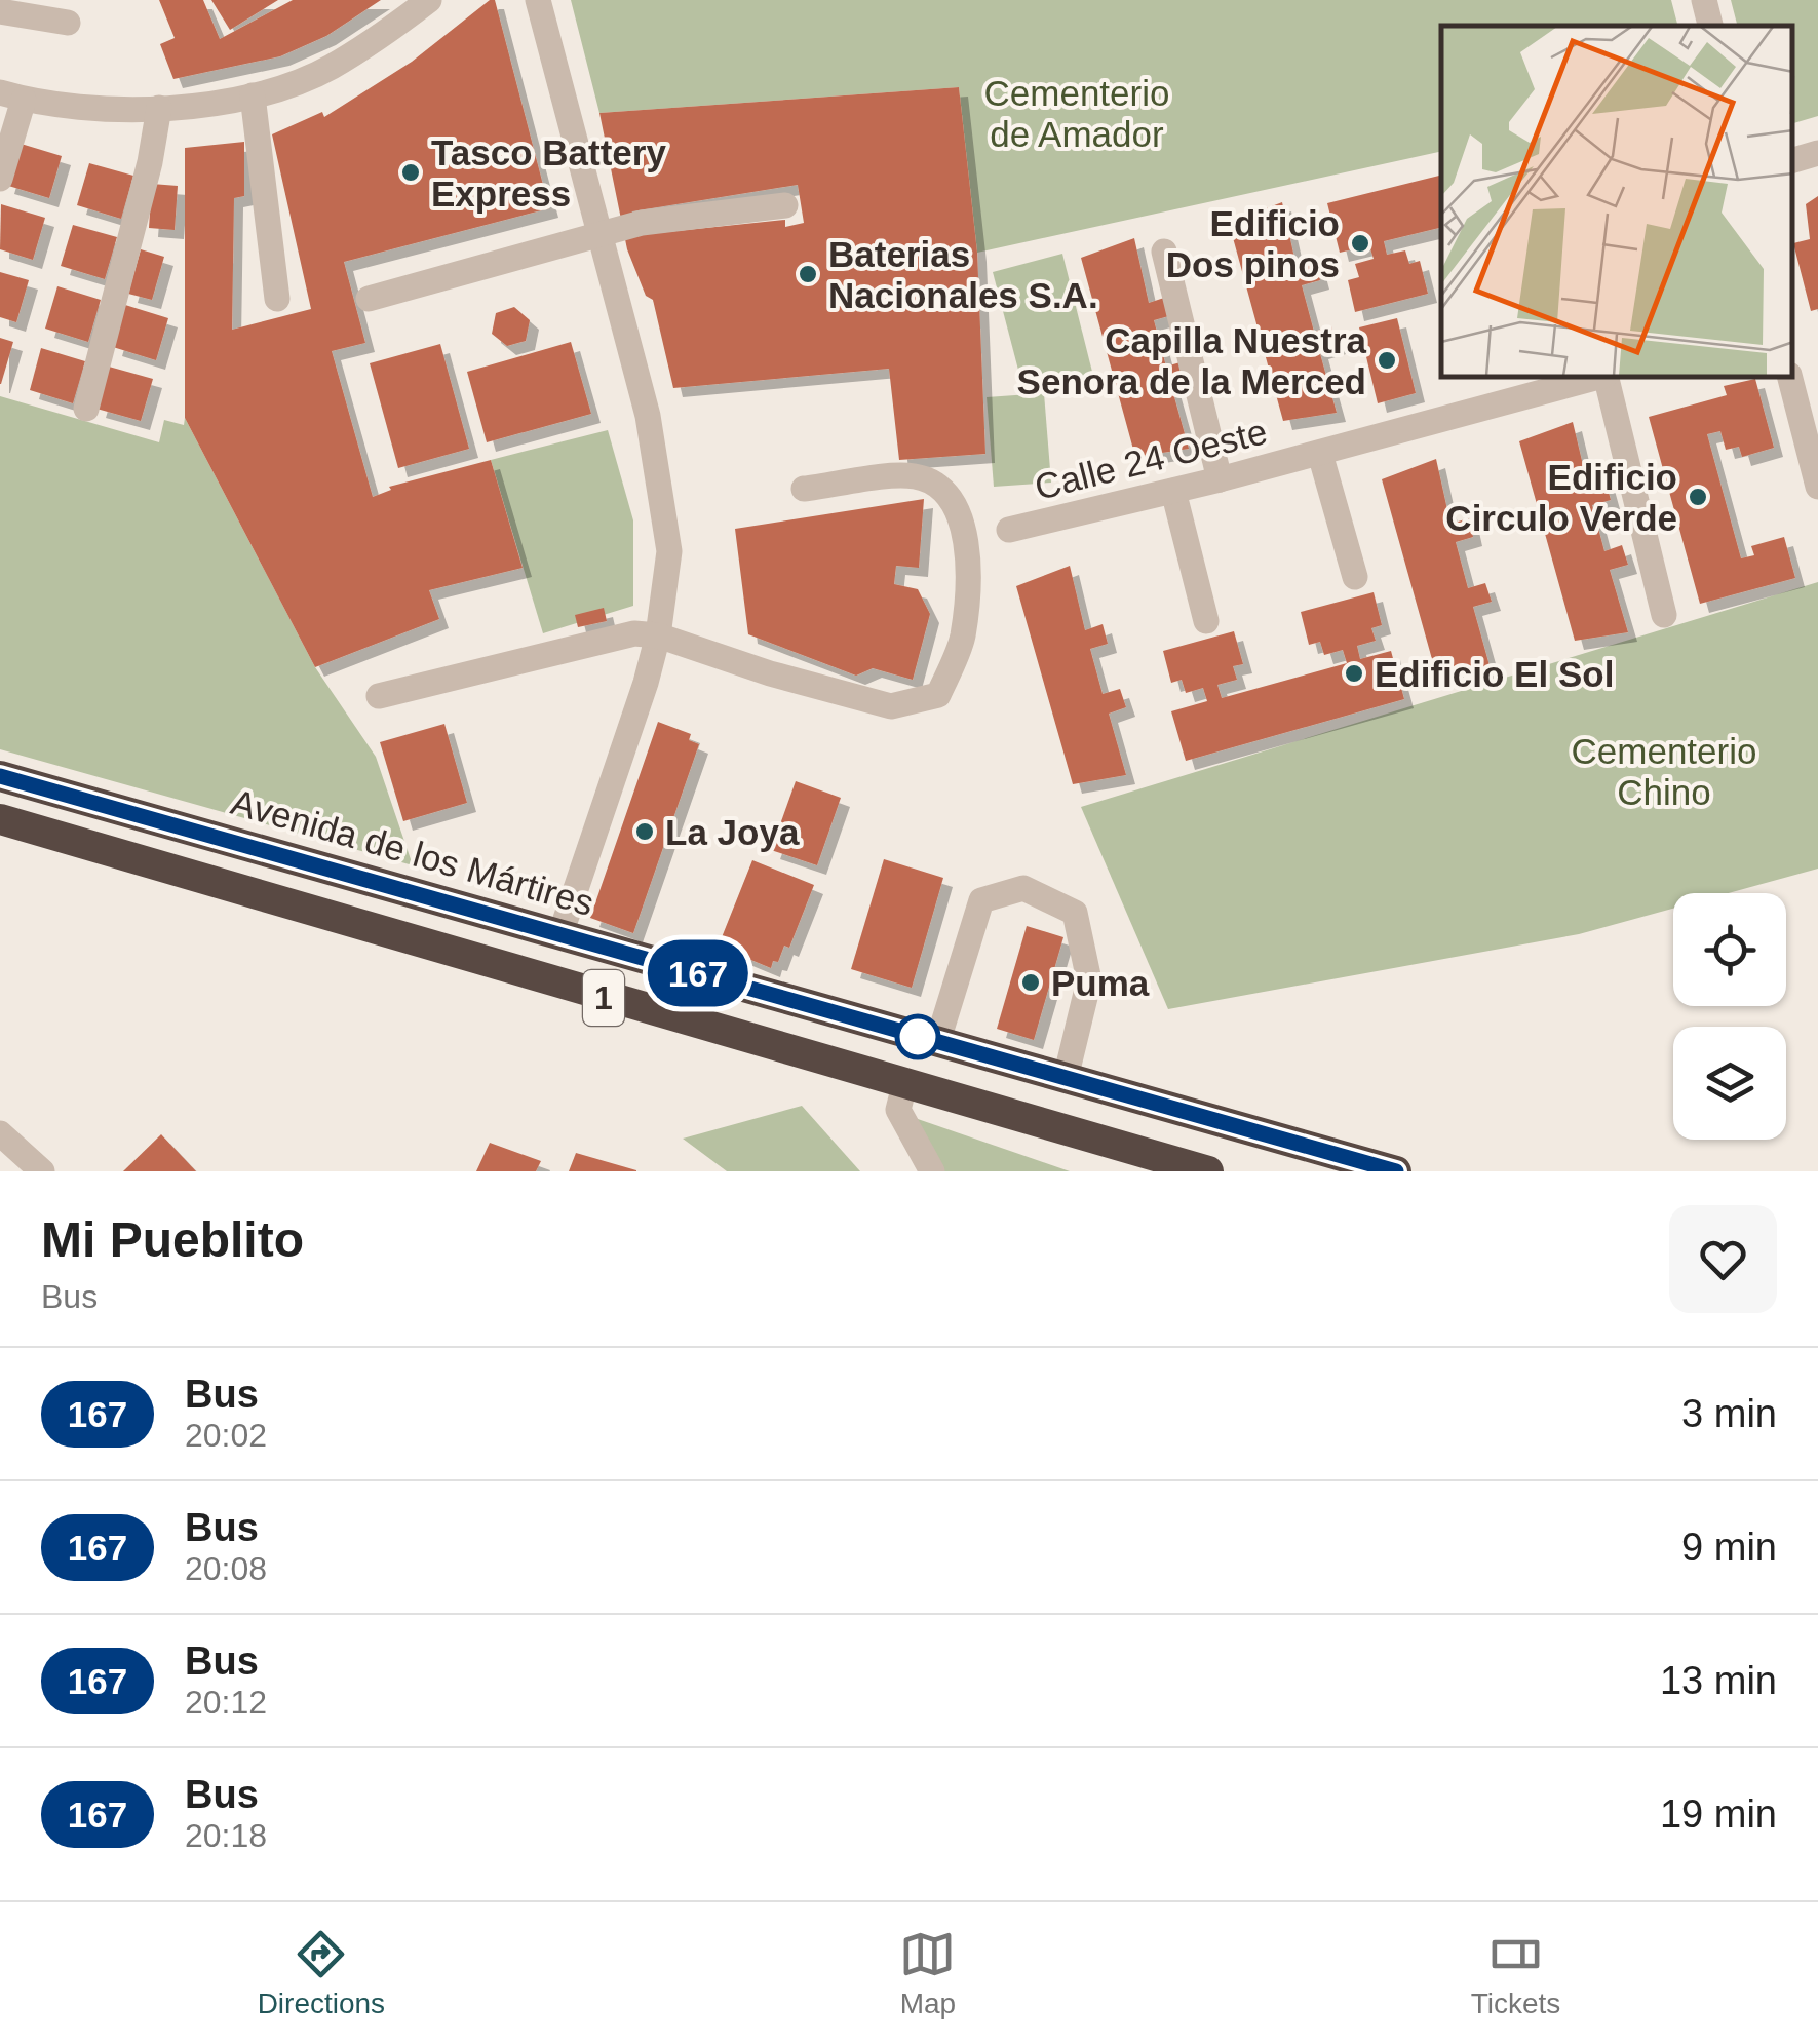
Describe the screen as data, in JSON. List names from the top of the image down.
{
  "streets": {
    "highway": ["Avenida de los Mártires", "1"],
    "street": ["Calle 24 Oeste"]
  },
  "parks": ["Cementerio de Amador", "Cementerio Chino"],
  "places": [
    "Tasco Battery Express",
    "Edificio Dos pinos",
    "Baterias Nacionales S.A.",
    "Capilla Nuestra Senora de la Merced",
    "Edificio Circulo Verde",
    "Edificio El Sol",
    "La Joya",
    "Puma"
  ],
  "lines": ["bus line 167"],
  "page": {
    "on_map": "167",
    "heading": ["Mi Pueblito", "Bus"],
    "list": [
      {
        "mark": "167",
        "name": "Bus",
        "note": "20:02",
        "value": "3 min"
      },
      {
        "mark": "167",
        "name": "Bus",
        "note": "20:08",
        "value": "9 min"
      },
      {
        "mark": "167",
        "name": "Bus",
        "note": "20:12",
        "value": "13 min"
      },
      {
        "mark": "167",
        "name": "Bus",
        "note": "20:18",
        "value": "19 min"
      }
    ],
    "tabs": ["Directions", "Map", "Tickets"]
  }
}
